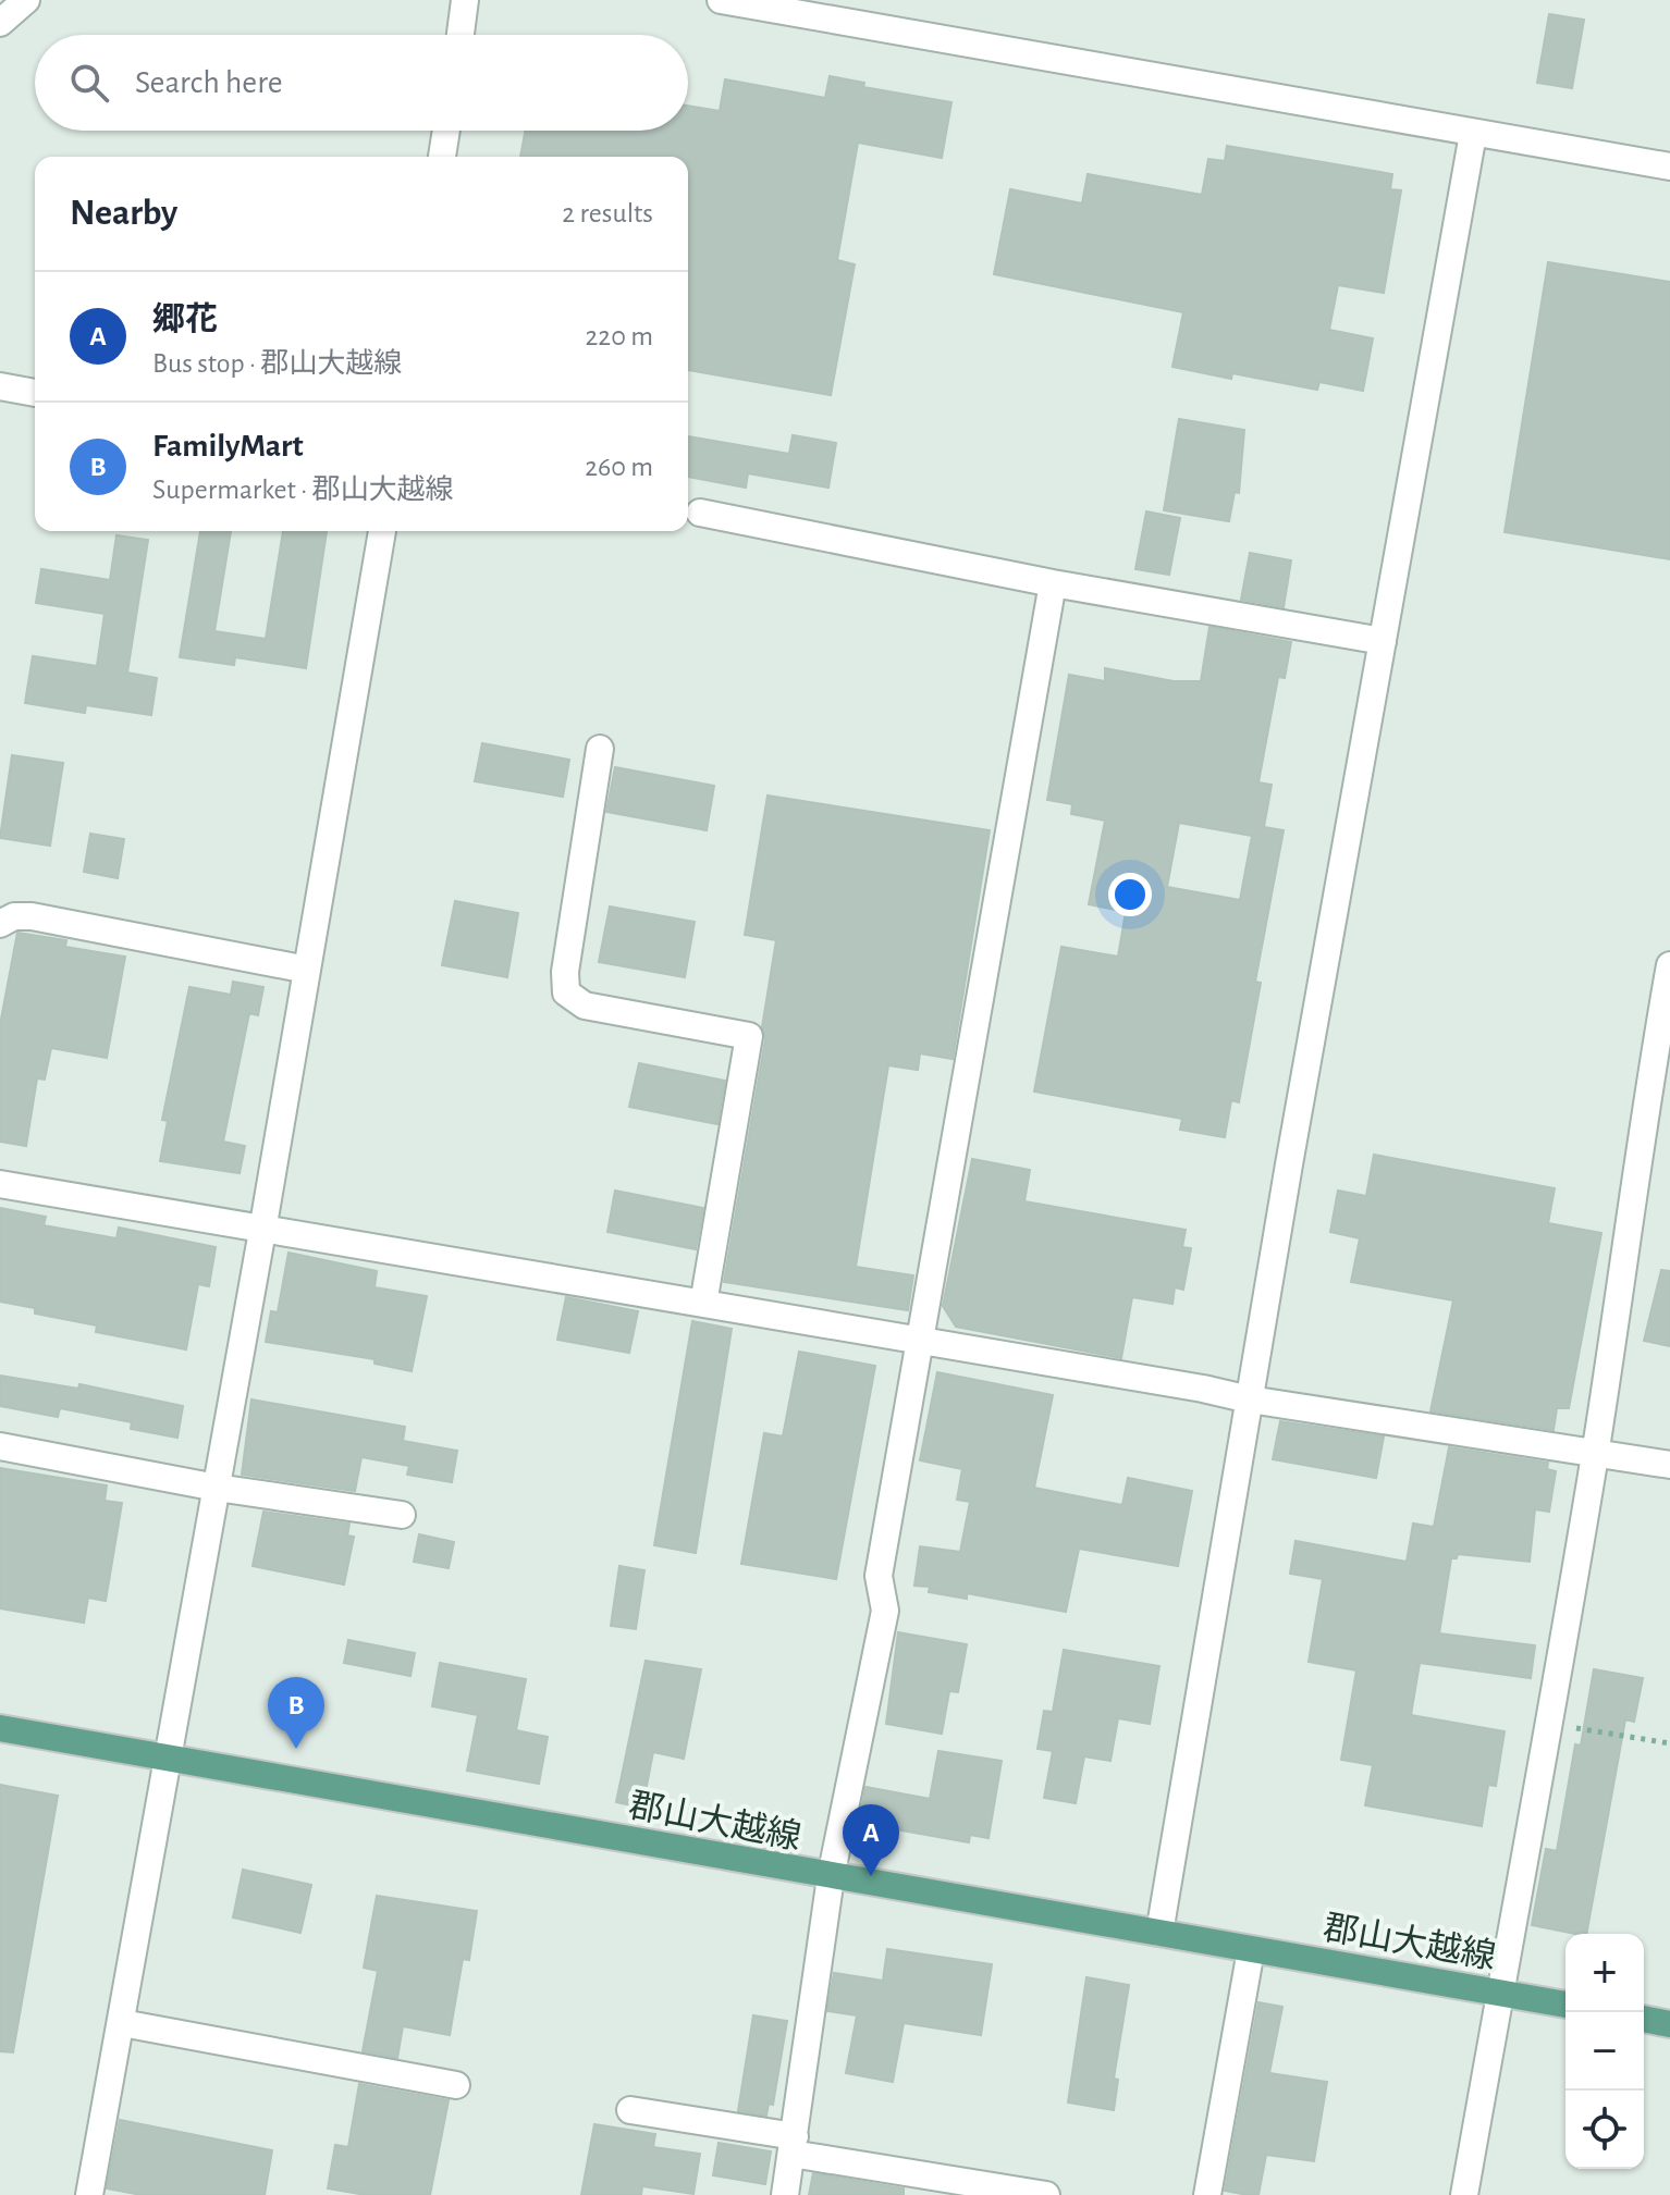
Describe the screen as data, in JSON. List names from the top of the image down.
{
  "streets": {
    "main road": ["郡山大越線"]
  },
  "page": {
    "search": "Search here",
    "heading": ["Nearby", "2 results"],
    "list": [
      {
        "mark": "A",
        "name": "郷花",
        "note": "Bus stop · 郡山大越線",
        "value": "220 m"
      },
      {
        "mark": "B",
        "name": "FamilyMart",
        "note": "Supermarket · 郡山大越線",
        "value": "260 m"
      }
    ],
    "pins": ["B", "A"],
    "map_buttons": ["+", "−"]
  }
}
